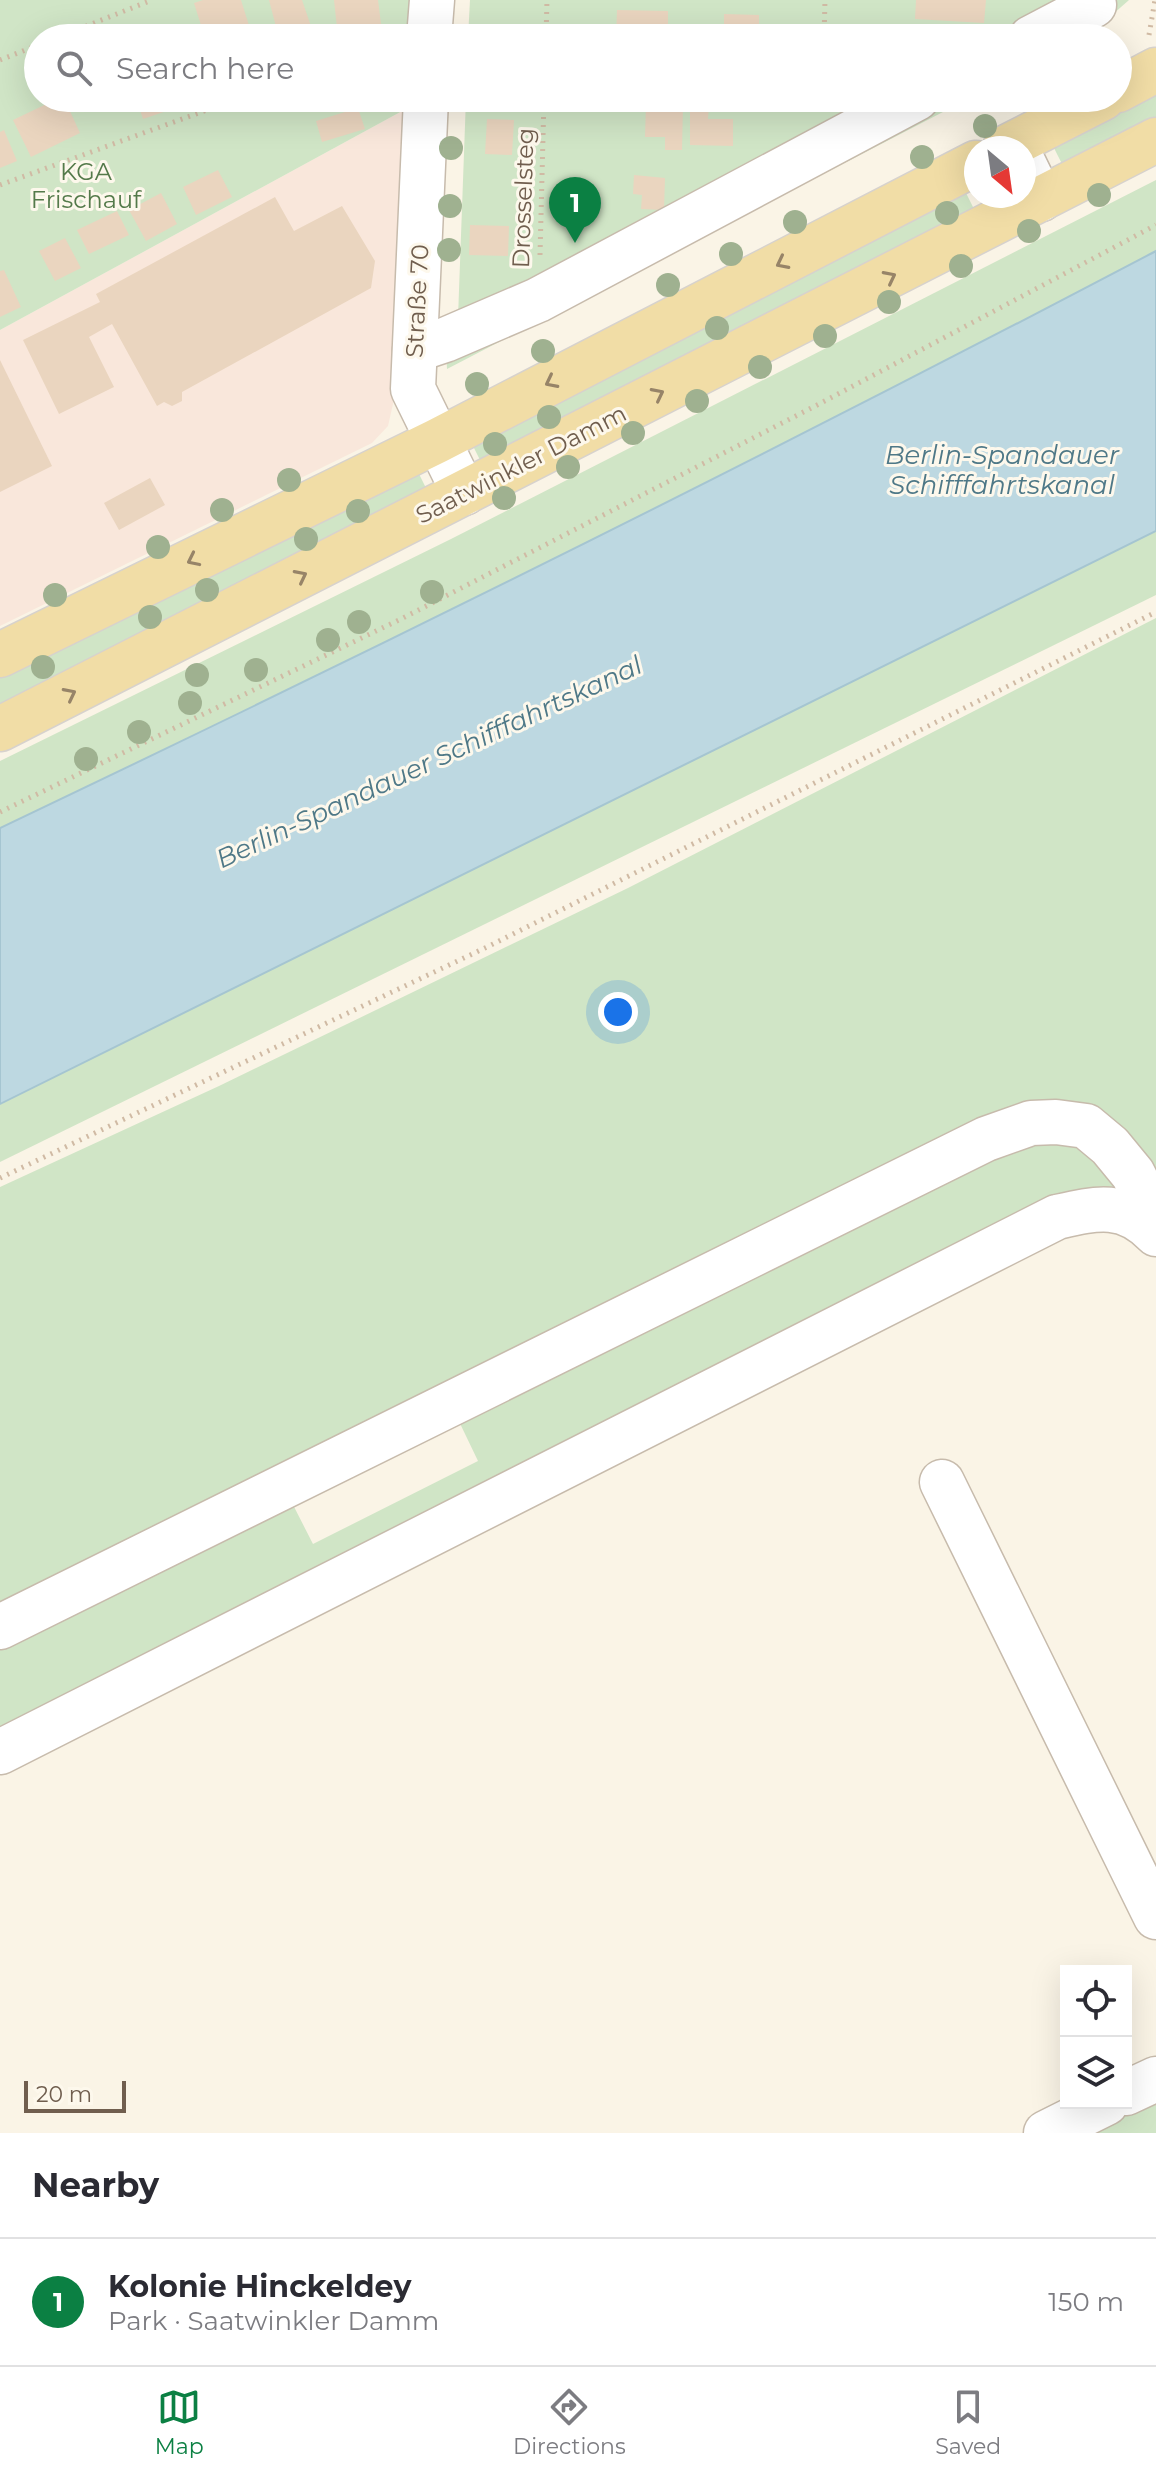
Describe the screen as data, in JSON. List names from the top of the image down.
{
  "streets": {
    "main road": ["Saatwinkler Damm"],
    "lane": ["Straße 70"],
    "path": ["Drosselsteg"]
  },
  "crossings": [
    ["Straße 70", "Saatwinkler Damm"]
  ],
  "water": ["Berlin-Spandauer Schifffahrtskanal"],
  "parks": ["KGA Frischauf"],
  "scale_bar": "20 m",
  "north": "bottom right",
  "page": {
    "search": "Search here",
    "pins": "1",
    "scale": "20 m",
    "heading": "Nearby",
    "list": [
      {
        "mark": "1",
        "name": "Kolonie Hinckeldey",
        "note": "Park · Saatwinkler Damm",
        "value": "150 m"
      }
    ],
    "nav": ["Map", "Directions", "Saved"]
  }
}
